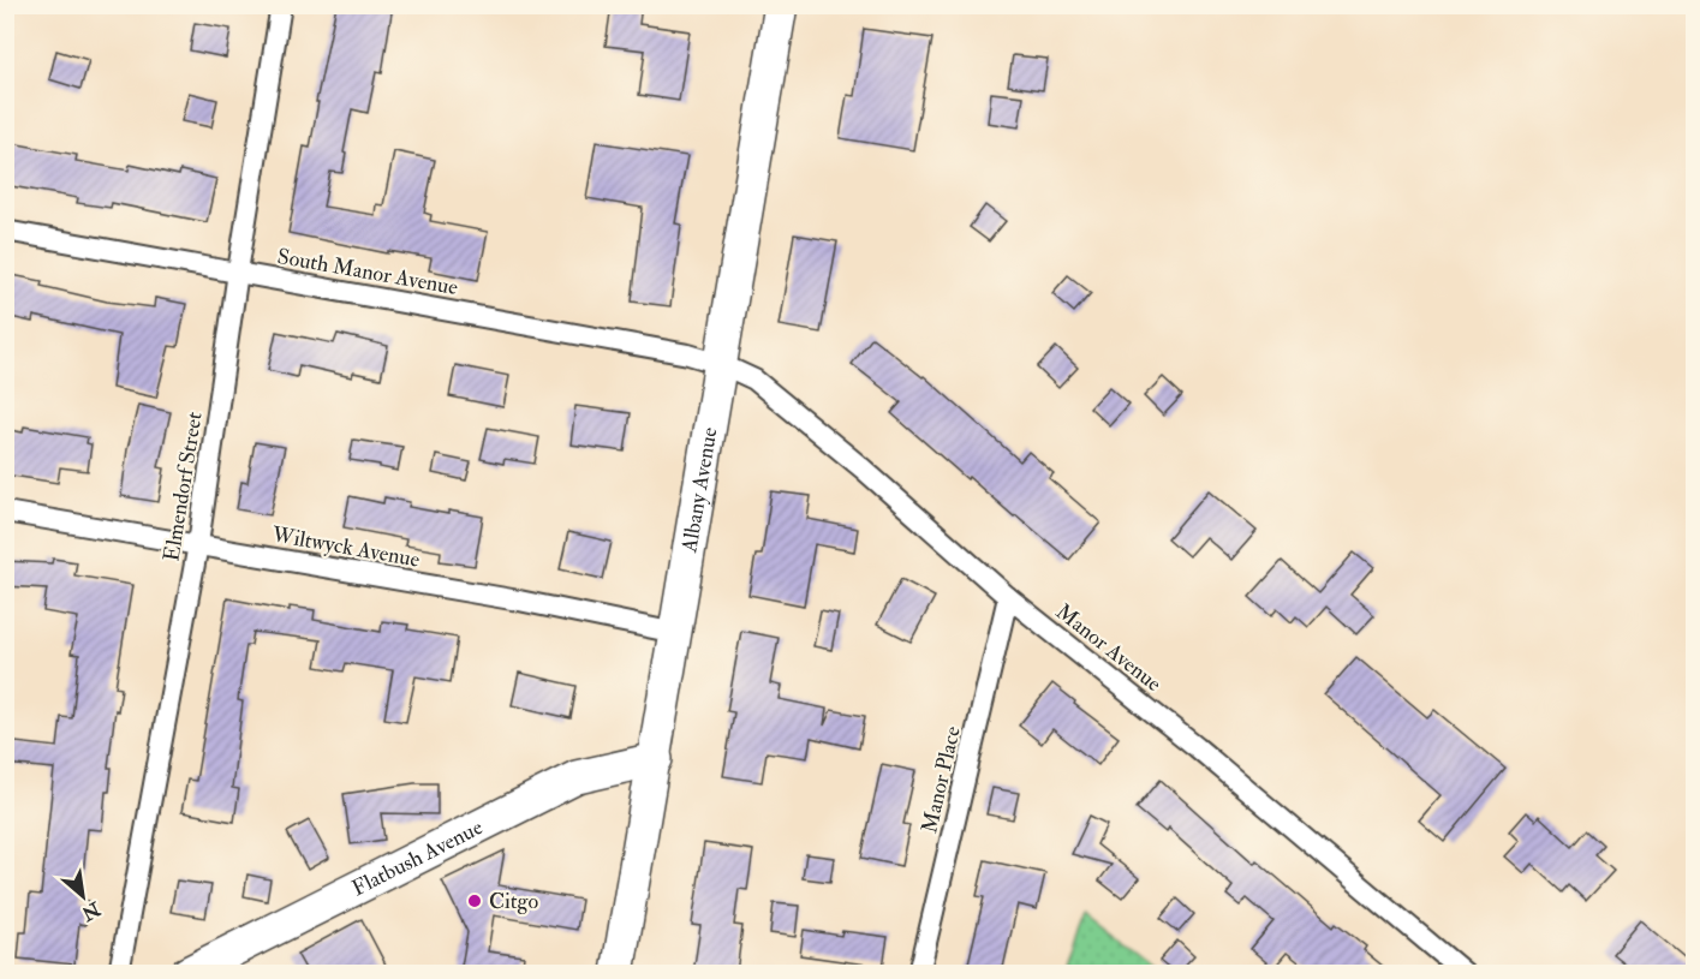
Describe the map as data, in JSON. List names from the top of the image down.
{
  "streets": {
    "main road": ["Albany Avenue", "Flatbush Avenue"],
    "street": [
      "South Manor Avenue",
      "Elmendorf Street",
      "Wiltwyck Avenue",
      "Manor Avenue",
      "Manor Place"
    ]
  },
  "crossings": [
    ["South Manor Avenue", "Elmendorf Street"],
    ["South Manor Avenue", "Albany Avenue"],
    ["South Manor Avenue", "Manor Avenue"],
    ["Elmendorf Street", "Wiltwyck Avenue"],
    ["Albany Avenue", "Wiltwyck Avenue"],
    ["Albany Avenue", "Manor Avenue"],
    ["Albany Avenue", "Flatbush Avenue"],
    ["Manor Avenue", "Manor Place"]
  ],
  "places": ["Citgo"],
  "north": "bottom right"
}
